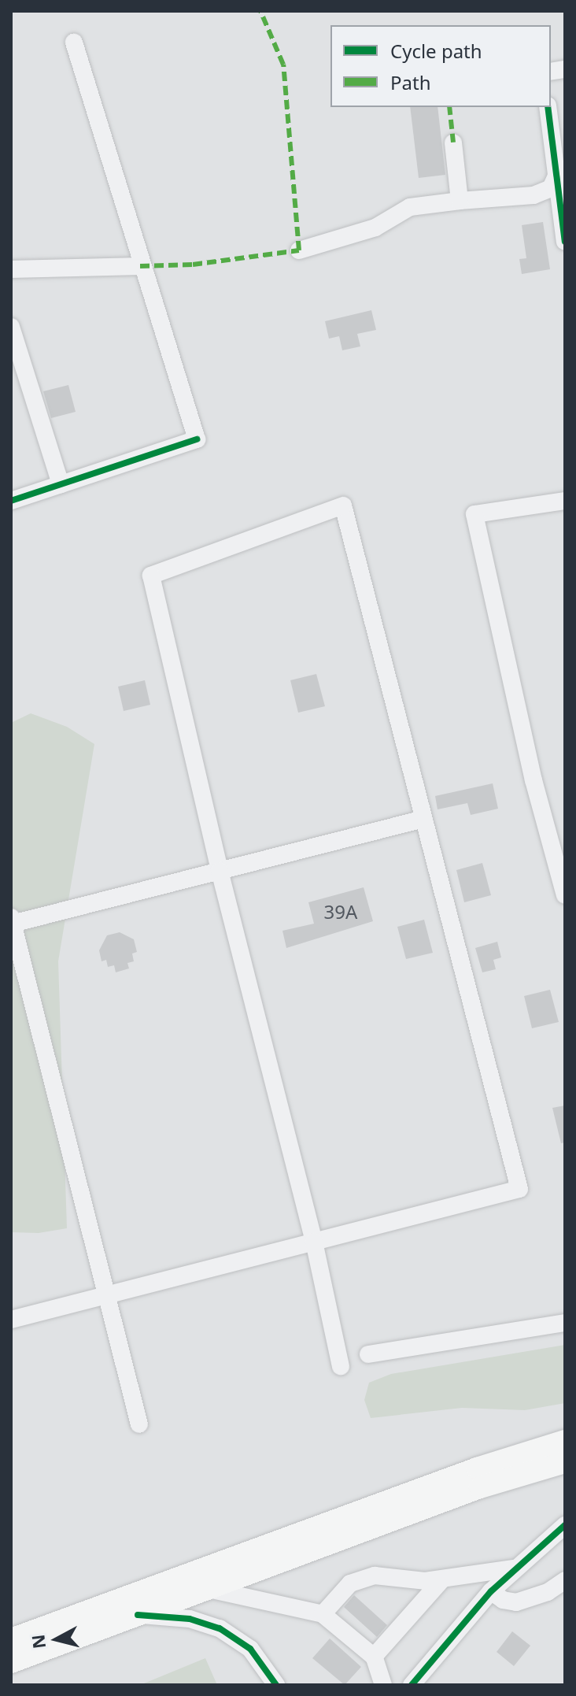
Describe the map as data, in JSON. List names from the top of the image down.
{
  "house_numbers": ["39А"],
  "legend": ["Cycle path", "Path"],
  "north": "left"
}
